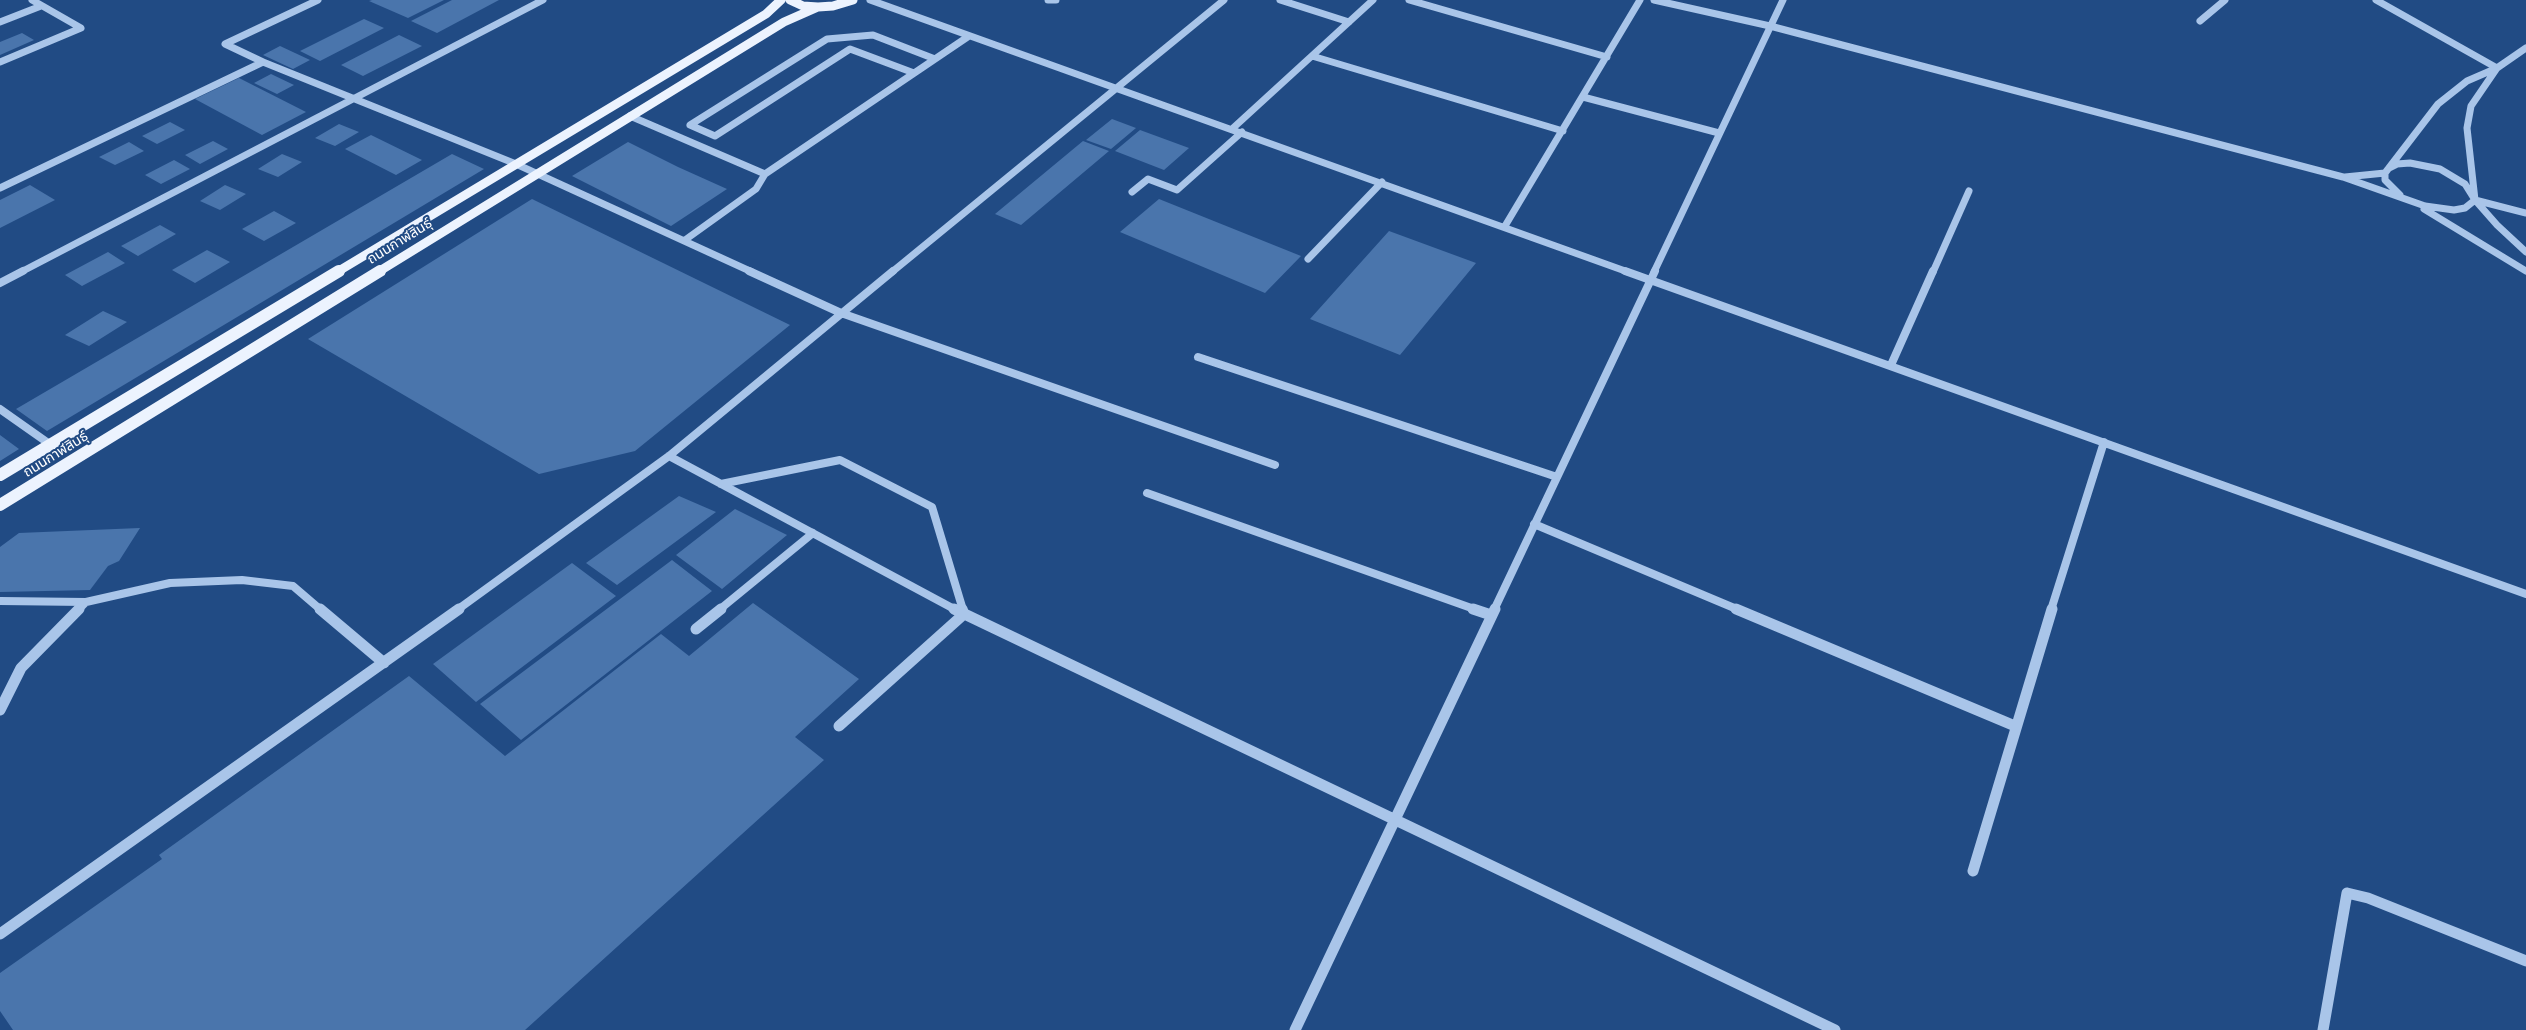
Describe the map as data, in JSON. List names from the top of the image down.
{
  "streets": {
    "main road": ["ถนนกาฬสินธุ์"]
  }
}
